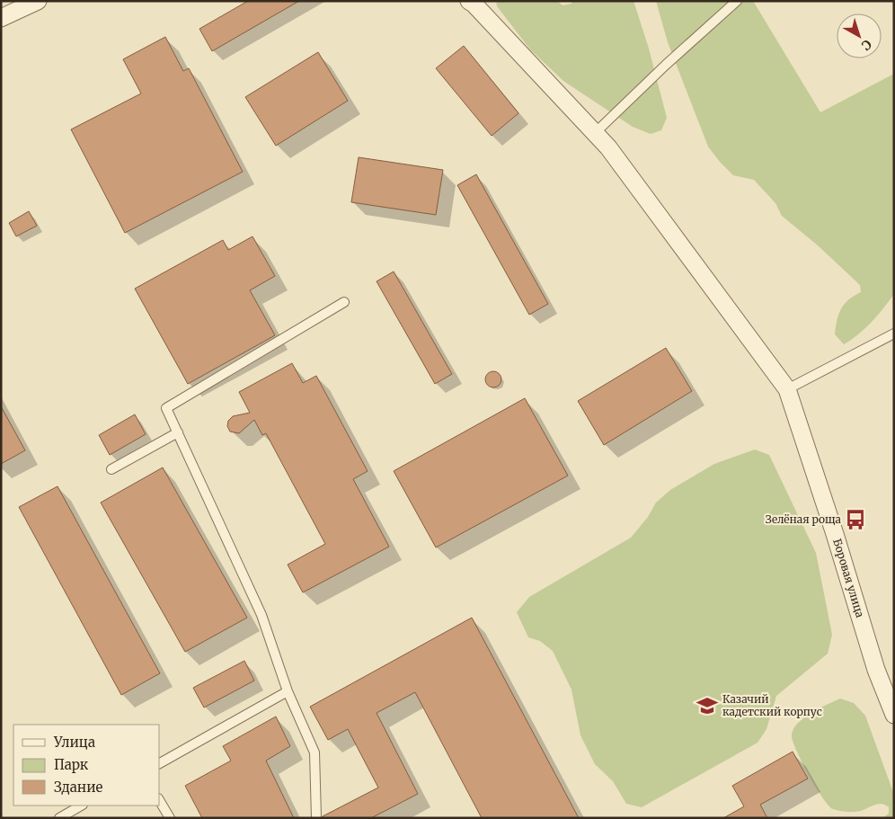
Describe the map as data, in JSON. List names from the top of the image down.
{
  "streets": {
    "street": ["Боровая улица"]
  },
  "places": {
    "bus stop": ["Зелёная роща"],
    "school or university": ["Казачий кадетский корпус"]
  },
  "legend": ["Улица", "Парк", "Здание"],
  "north": "bottom right"
}
